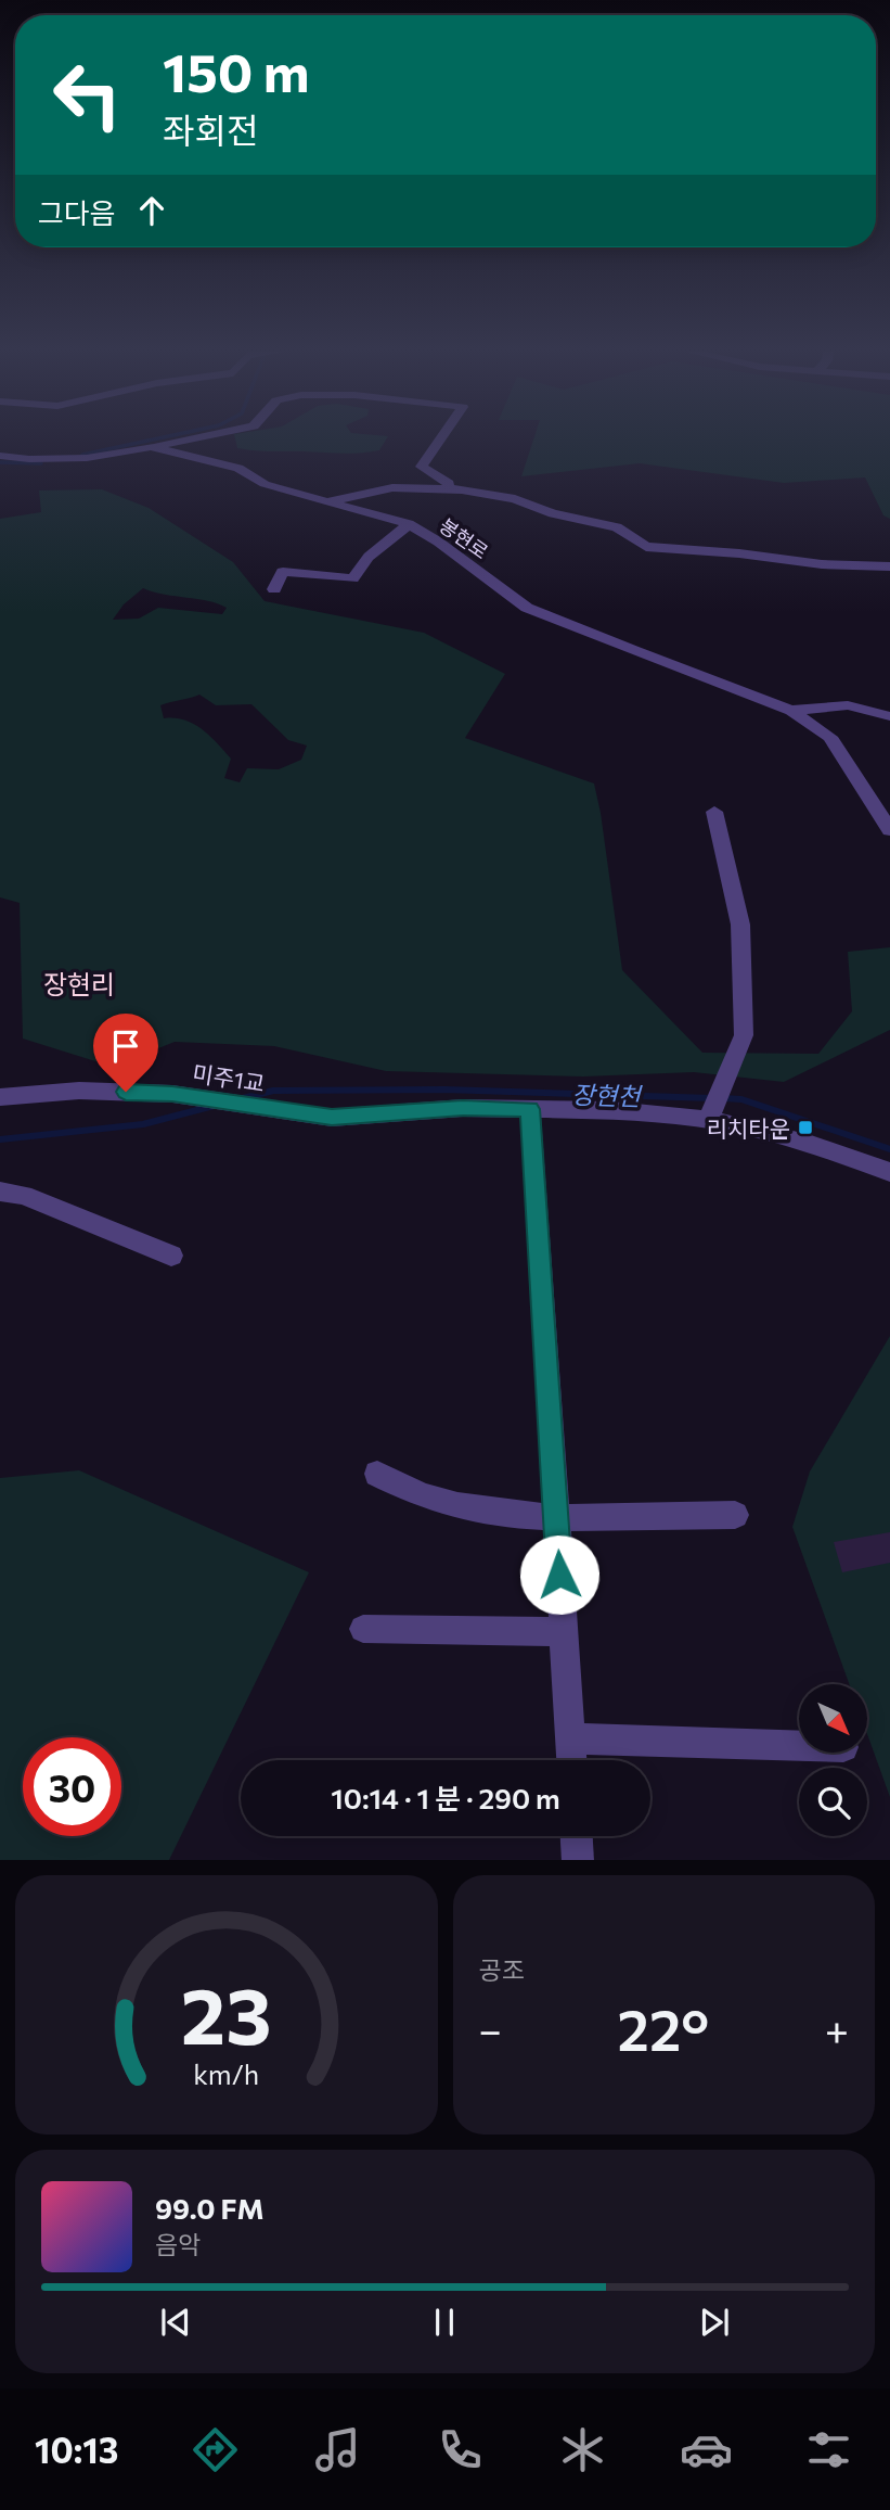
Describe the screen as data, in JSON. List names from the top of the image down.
{
  "streets": {
    "street": ["봉현로", "미주1교"]
  },
  "districts": ["장현리"],
  "water": ["장현천"],
  "places": {
    "transit": ["리치타운"]
  },
  "north": "bottom right",
  "page": {
    "turn": ["150 m", "좌회전"],
    "then": "그다음",
    "limit": "30",
    "trip": "10:14 · 1 분 · 290 m",
    "tile": "공조",
    "heat": ["−", "22°", "+"],
    "song": ["99.0 FM", "음악"],
    "tabs": "10:13",
    "gauge": ["23", "km/h"]
  }
}
